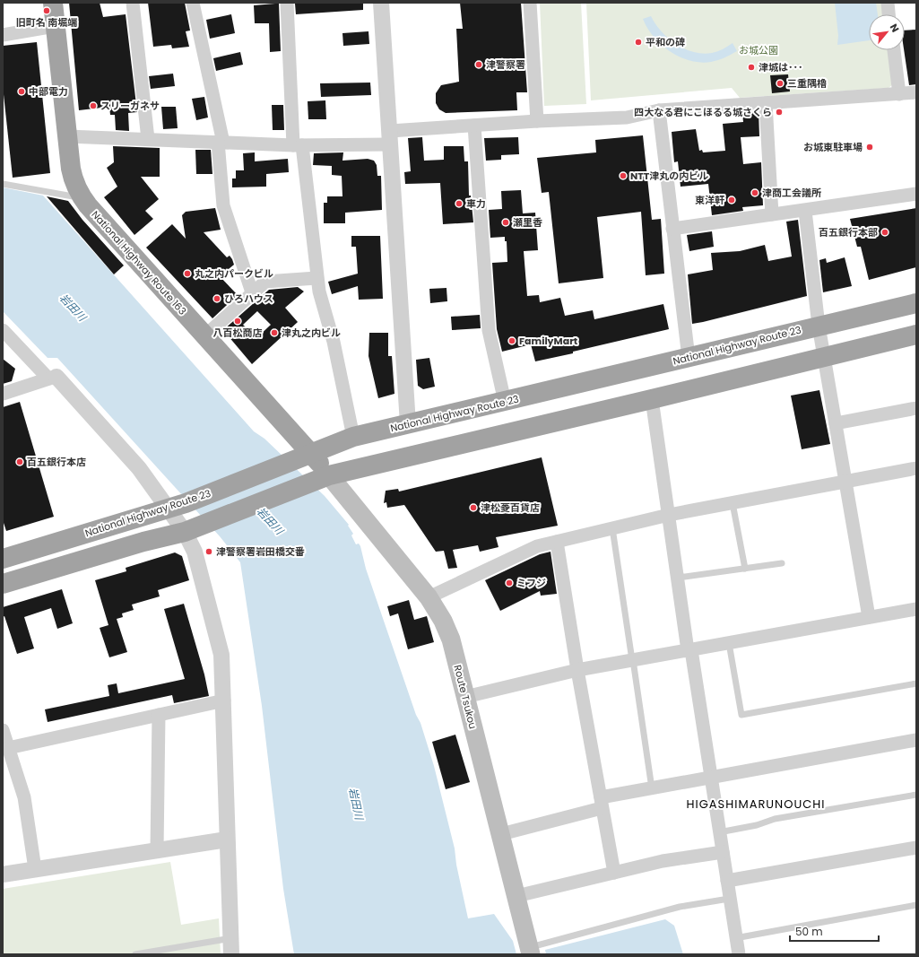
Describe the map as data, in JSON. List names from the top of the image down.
{
  "streets": {
    "highway": ["National Highway Route 163", "National Highway Route 23"],
    "main road": ["Route Tsukou"]
  },
  "crossings": [
    ["National Highway Route 163", "National Highway Route 23"],
    ["National Highway Route 163", "Route Tsukou"]
  ],
  "districts": ["HIGASHIMARUNOUCHI"],
  "water": ["岩田川"],
  "parks": ["お城公園"],
  "places": [
    "旧町名 南堀端",
    "平和の碑",
    "津警察署",
    "津城は･･･",
    "三重隅櫓",
    "中部電力",
    "スリーガネサ",
    "四大なる君にこほるる城さくら",
    "お城東駐車場",
    "NTT津丸の内ビル",
    "津商工会議所",
    "東洋軒",
    "車力",
    "瀬里香",
    "百五銀行本部",
    "丸之内パークビル",
    "ひろハウス",
    "八百松商店",
    "津丸之内ビル",
    "FamilyMart",
    "百五銀行本店",
    "津松菱百貨店",
    "津警察署岩田橋交番",
    "ミフジ"
  ],
  "scale_bar": "50 m",
  "north": "top right"
}
